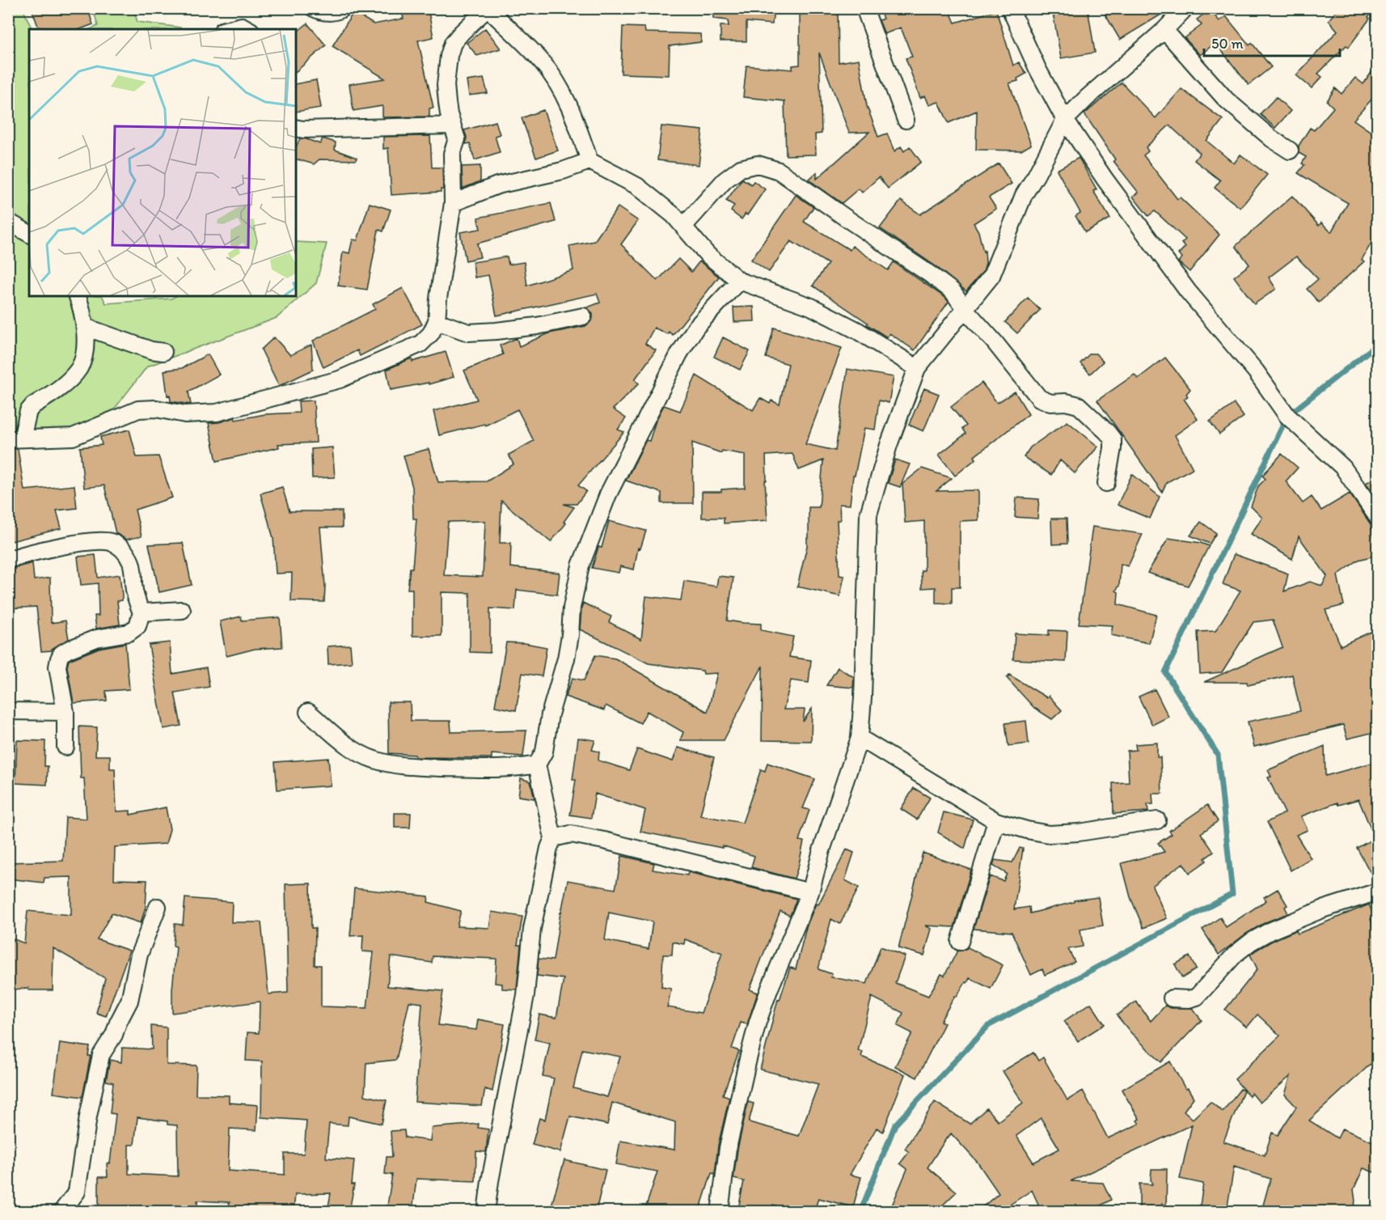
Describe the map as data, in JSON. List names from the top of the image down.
{
  "scale_bar": "50 m"
}
